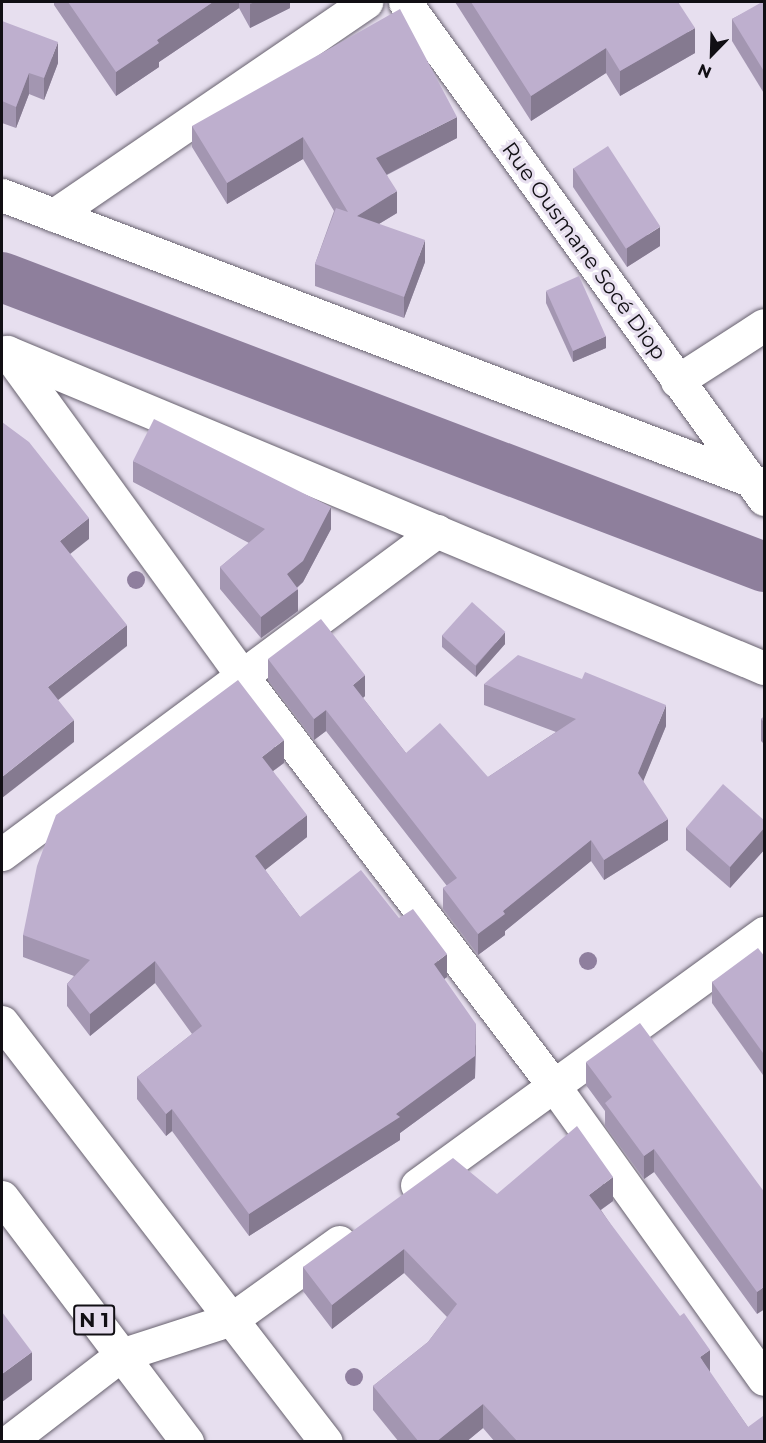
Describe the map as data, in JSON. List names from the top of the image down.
{
  "streets": {
    "main road": ["Rue Ousmane Socé Diop", "N 1"]
  },
  "north": "bottom left"
}
